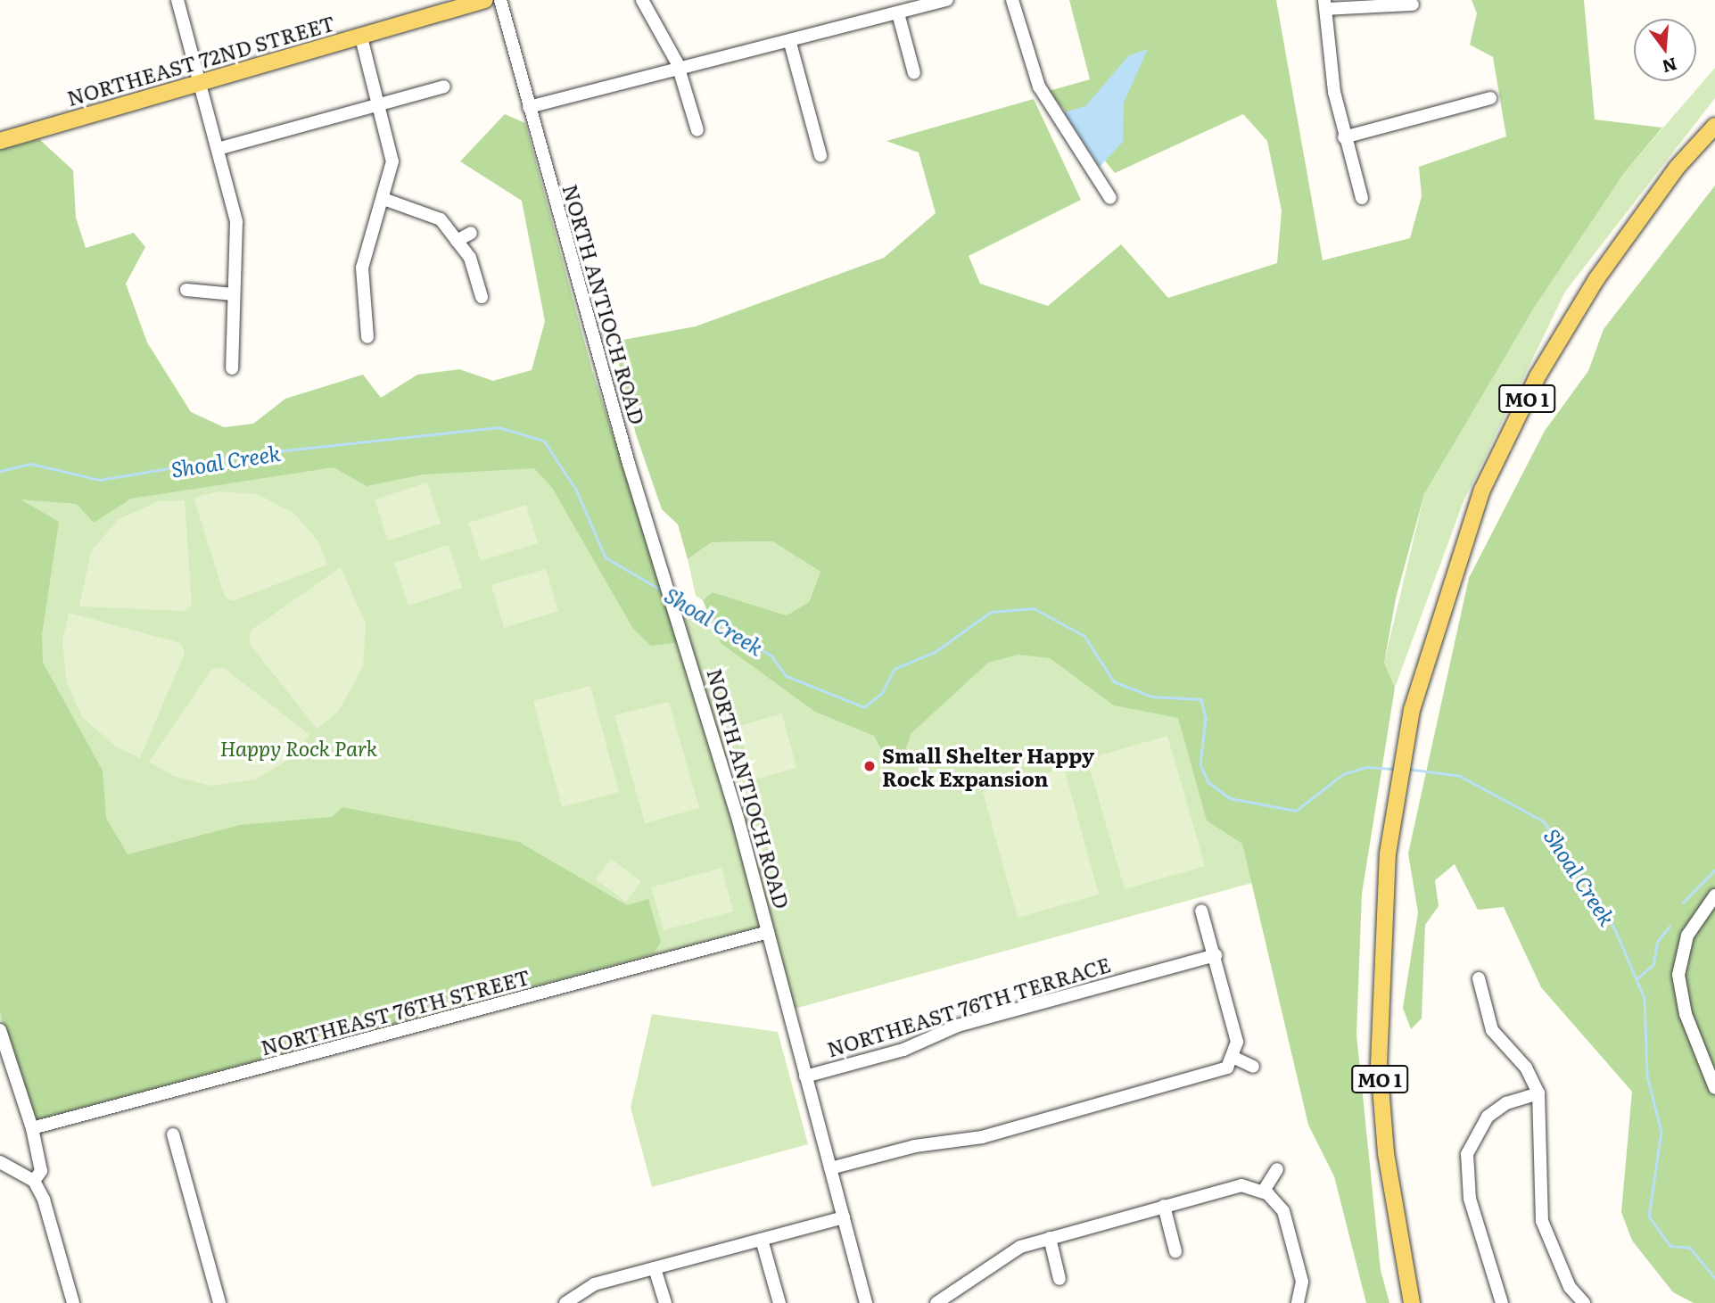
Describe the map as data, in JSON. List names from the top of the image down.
{
  "streets": {
    "main road": ["NORTHEAST 72ND STREET", "MO 1"],
    "street": ["NORTH ANTIOCH ROAD", "NORTHEAST 76TH TERRACE", "NORTHEAST 76TH STREET"]
  },
  "crossings": [
    ["NORTH ANTIOCH ROAD", "NORTHEAST 76TH TERRACE"],
    ["NORTH ANTIOCH ROAD", "NORTHEAST 76TH STREET"]
  ],
  "water": ["Shoal Creek"],
  "parks": ["Happy Rock Park"],
  "places": ["Small Shelter Happy Rock Expansion"],
  "north": "bottom"
}
